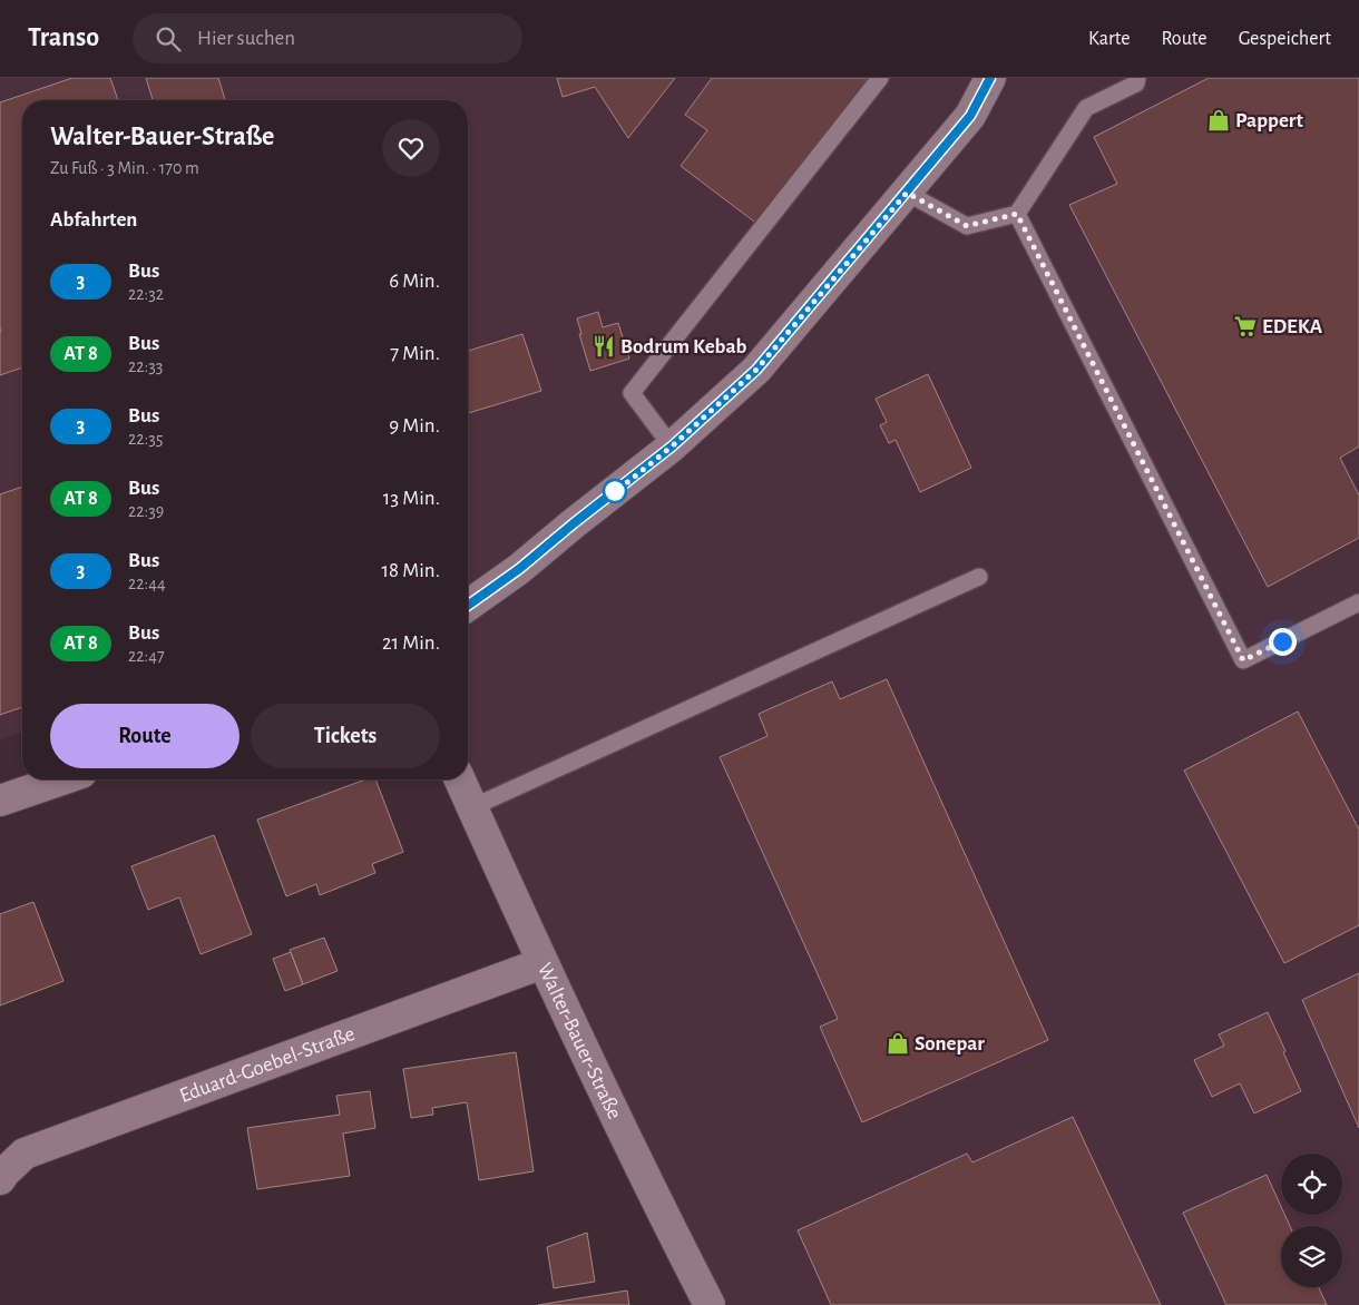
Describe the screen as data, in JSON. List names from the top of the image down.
{
  "streets": {
    "street": ["Walter-Bauer-Straße", "Eduard-Goebel-Straße"]
  },
  "crossings": [
    ["Walter-Bauer-Straße", "Eduard-Goebel-Straße"]
  ],
  "places": {
    "shop": ["Pappert", "Sonepar"],
    "supermarket": ["EDEKA"],
    "restaurant": ["Bodrum Kebab"]
  },
  "lines": ["bus line 3"],
  "page": {
    "header": "Transo",
    "search": "Hier suchen",
    "nav": ["Karte", "Route", "Gespeichert"],
    "heading": [
      ["Walter-Bauer-Straße", "Zu Fuß · 3 Min. · 170 m"],
      "Abfahrten"
    ],
    "list": [
      {
        "mark": "3",
        "name": "Bus",
        "note": "22:32",
        "value": "6 Min."
      },
      {
        "mark": "AT 8",
        "name": "Bus",
        "note": "22:33",
        "value": "7 Min."
      },
      {
        "mark": "3",
        "name": "Bus",
        "note": "22:35",
        "value": "9 Min."
      },
      {
        "mark": "AT 8",
        "name": "Bus",
        "note": "22:39",
        "value": "13 Min."
      },
      {
        "mark": "3",
        "name": "Bus",
        "note": "22:44",
        "value": "18 Min."
      },
      {
        "mark": "AT 8",
        "name": "Bus",
        "note": "22:47",
        "value": "21 Min."
      }
    ],
    "buttons": ["Route", "Tickets"]
  }
}
